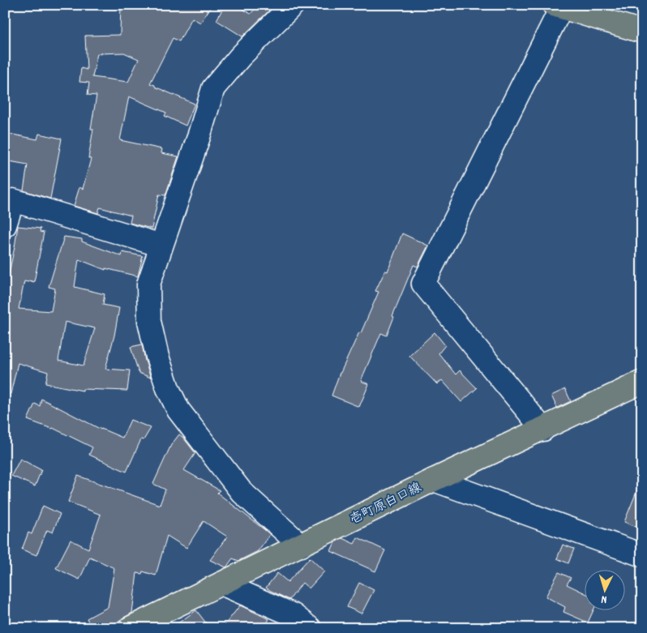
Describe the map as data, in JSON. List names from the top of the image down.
{
  "streets": {
    "main road": ["壱町原白口線"]
  },
  "north": "bottom"
}
